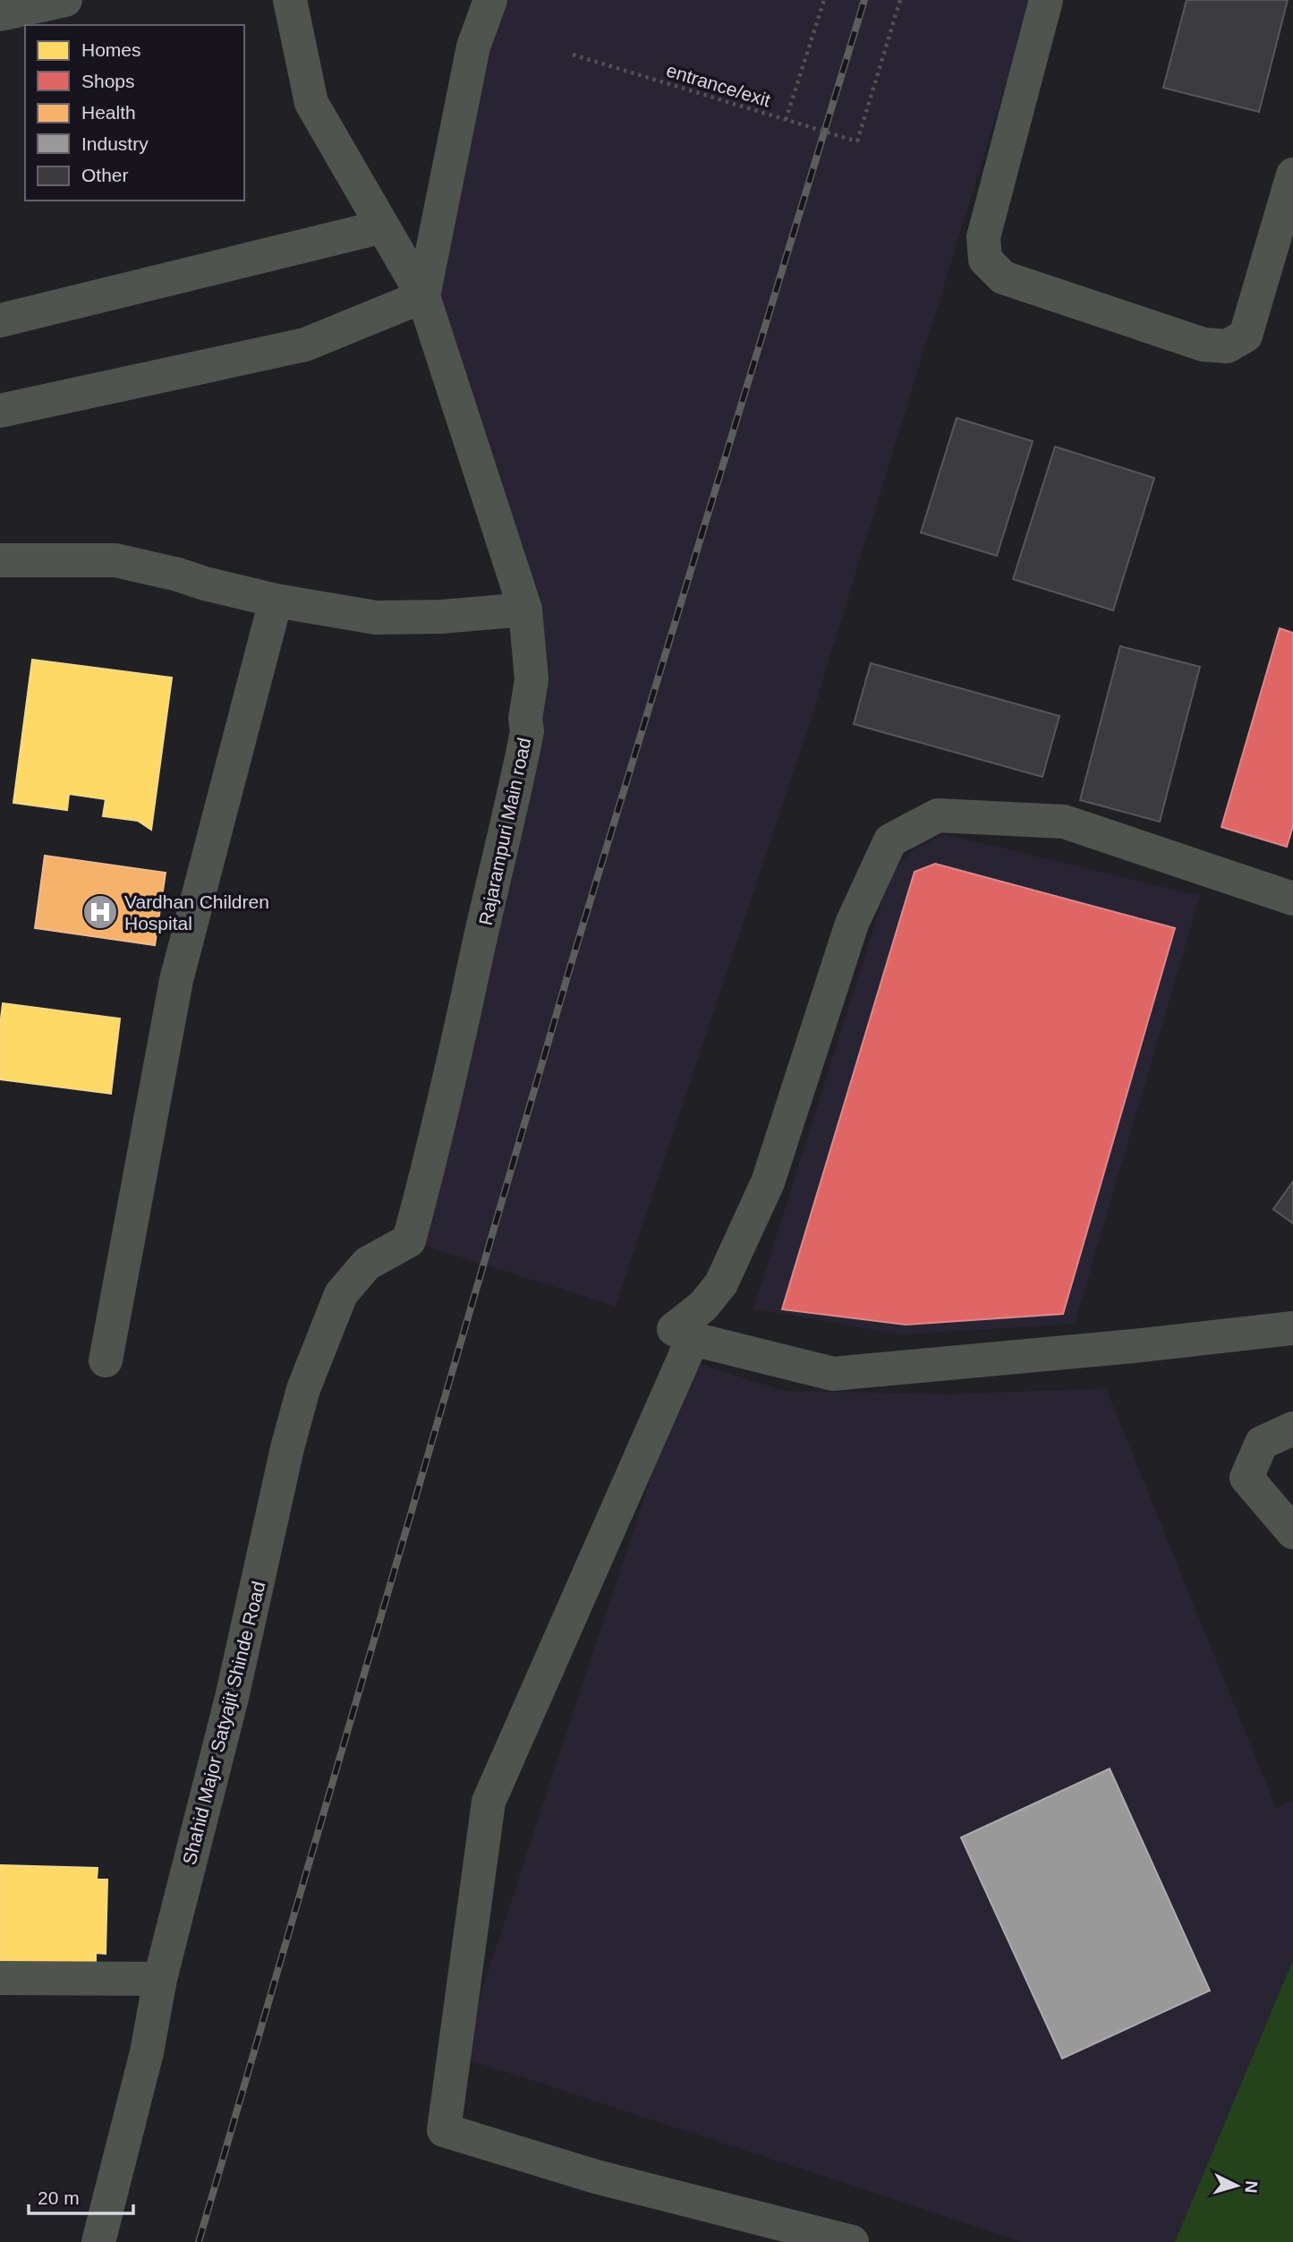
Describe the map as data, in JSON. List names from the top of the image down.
{
  "streets": {
    "street": ["Rajarampuri Main road", "Shahid Major Satyajit Shinde Road"],
    "path": ["entrance/exit"]
  },
  "crossings": [
    ["Rajarampuri Main road", "Shahid Major Satyajit Shinde Road"]
  ],
  "places": {
    "hospital": ["Vardhan Children Hospital"]
  },
  "legend": [
    "Homes",
    "Shops",
    "Health",
    "Industry",
    "Other"
  ],
  "scale_bar": "20 m",
  "north": "right"
}
